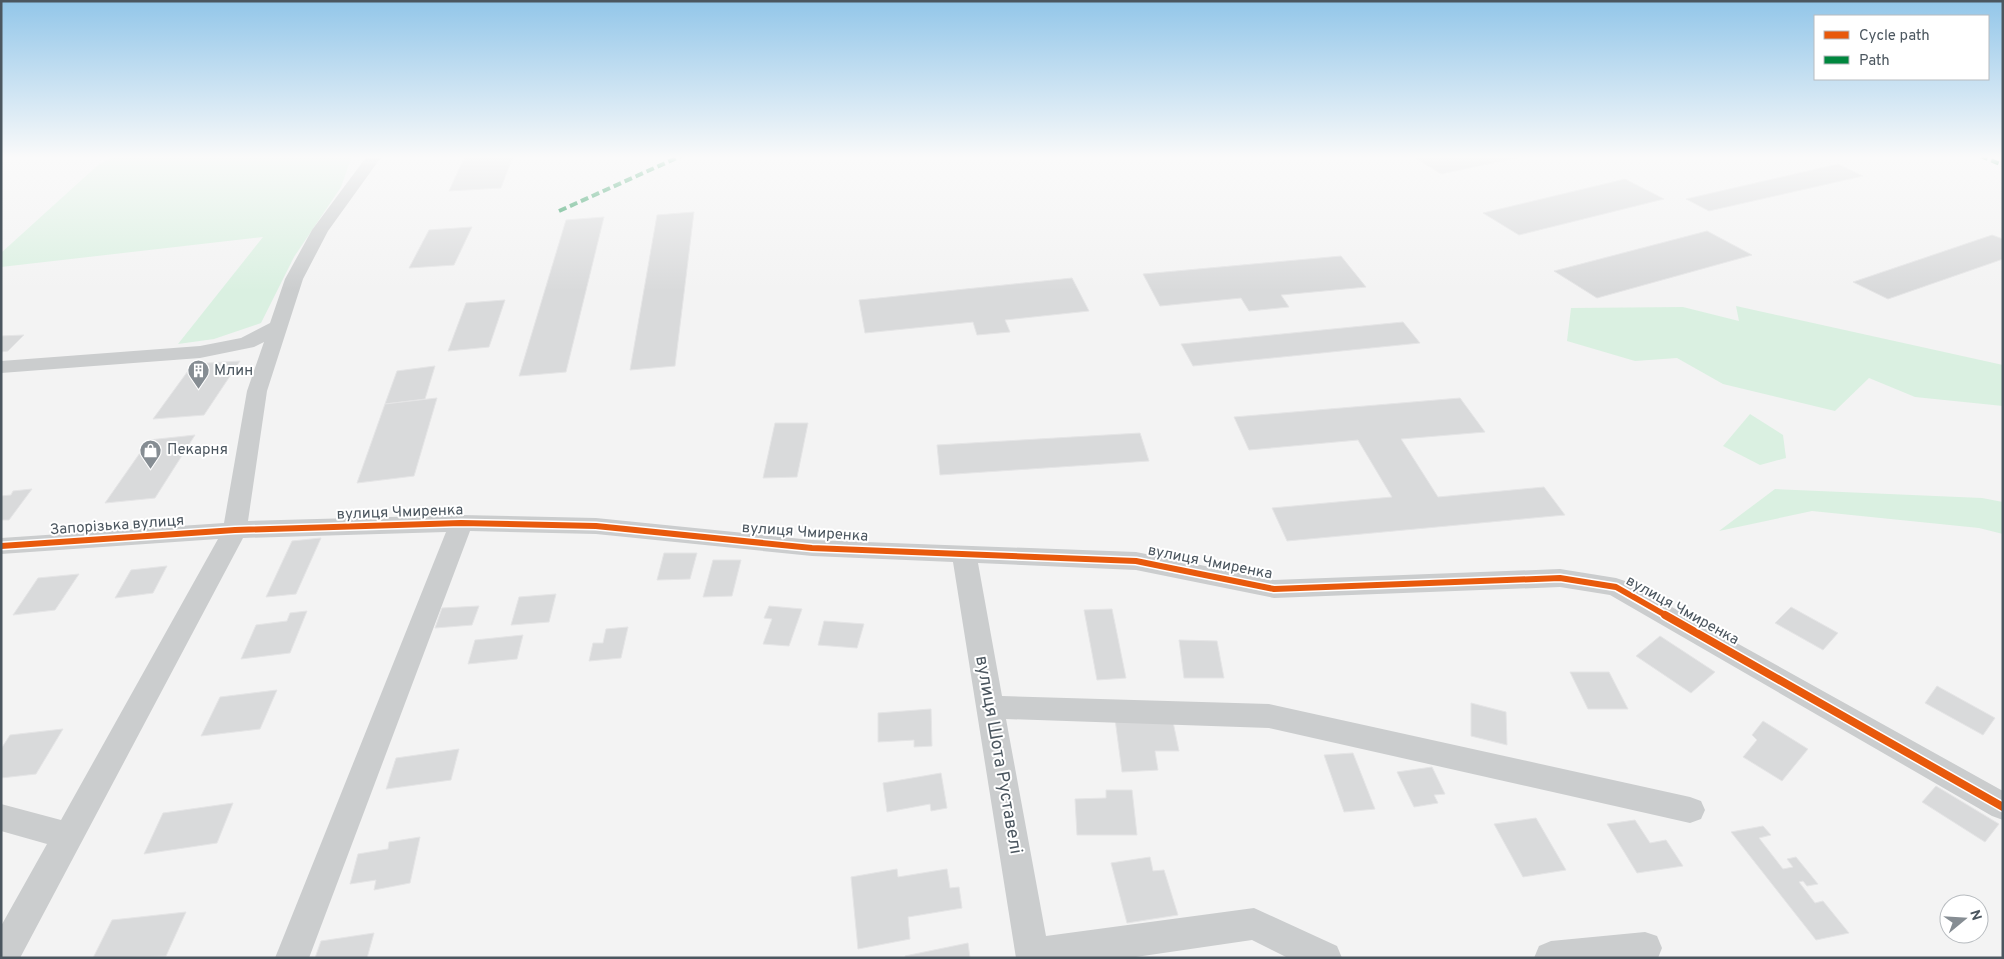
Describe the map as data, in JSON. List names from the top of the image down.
{
  "streets": {
    "street": ["вулиця Чмиренка", "Запорізька вулиця", "вулиця Шота Руставелі"]
  },
  "crossings": [
    ["вулиця Чмиренка", "Запорізька вулиця"],
    ["вулиця Чмиренка", "вулиця Шота Руставелі"]
  ],
  "places": {
    "building": ["Млин"],
    "shop": ["Пекарня"]
  },
  "legend": ["Cycle path", "Path"],
  "north": "right"
}
